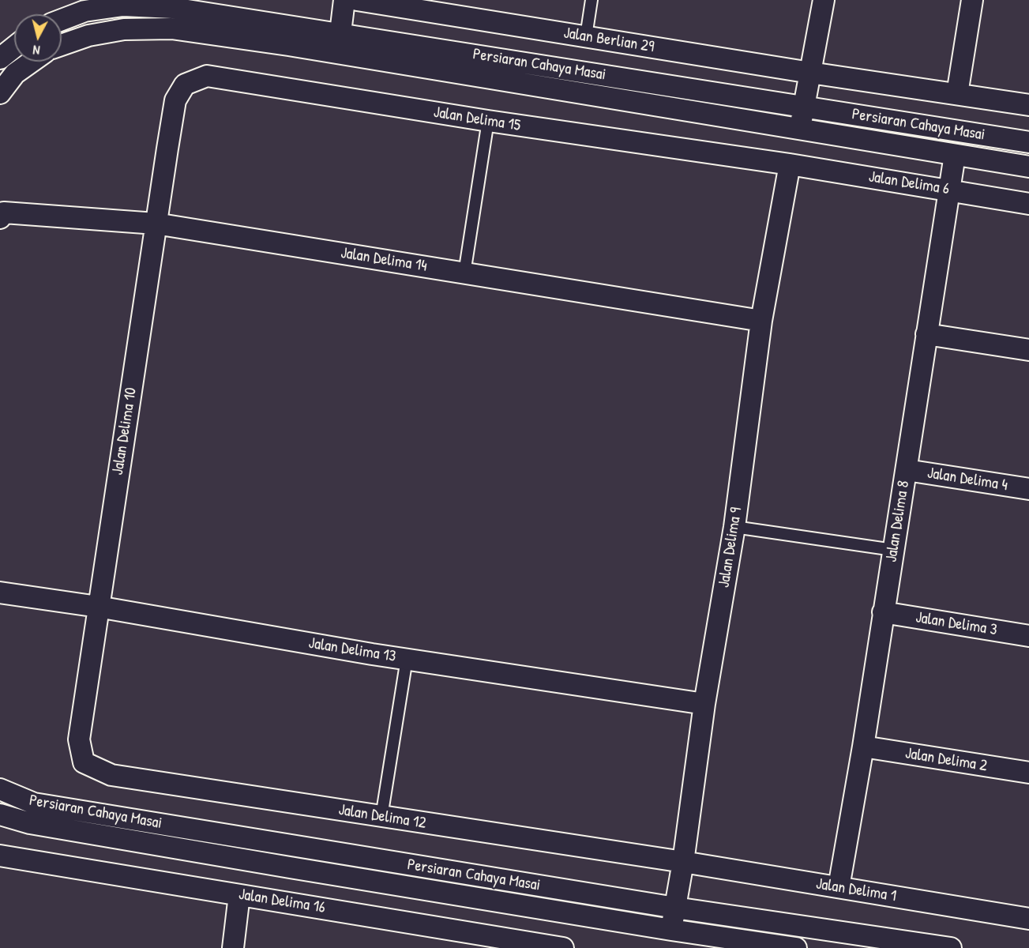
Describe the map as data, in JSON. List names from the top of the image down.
{
  "streets": {
    "street": [
      "Jalan Berlian 29",
      "Persiaran Cahaya Masai",
      "Jalan Delima 15",
      "Jalan Delima 6",
      "Jalan Delima 14",
      "Jalan Delima 10",
      "Jalan Delima 4",
      "Jalan Delima 8",
      "Jalan Delima 9",
      "Jalan Delima 3",
      "Jalan Delima 13",
      "Jalan Delima 2",
      "Jalan Delima 12",
      "Jalan Delima 1",
      "Jalan Delima 16"
    ]
  },
  "crossings": [
    ["Persiaran Cahaya Masai", "Jalan Delima 8"],
    ["Persiaran Cahaya Masai", "Jalan Delima 9"],
    ["Jalan Delima 15", "Jalan Delima 6"],
    ["Jalan Delima 15", "Jalan Delima 10"],
    ["Jalan Delima 15", "Jalan Delima 9"],
    ["Jalan Delima 6", "Jalan Delima 8"],
    ["Jalan Delima 6", "Jalan Delima 9"],
    ["Jalan Delima 14", "Jalan Delima 10"],
    ["Jalan Delima 14", "Jalan Delima 9"],
    ["Jalan Delima 10", "Jalan Delima 13"],
    ["Jalan Delima 10", "Jalan Delima 12"],
    ["Jalan Delima 4", "Jalan Delima 8"],
    ["Jalan Delima 8", "Jalan Delima 3"],
    ["Jalan Delima 8", "Jalan Delima 2"],
    ["Jalan Delima 8", "Jalan Delima 1"],
    ["Jalan Delima 9", "Jalan Delima 13"],
    ["Jalan Delima 9", "Jalan Delima 12"],
    ["Jalan Delima 9", "Jalan Delima 1"],
    ["Jalan Delima 12", "Jalan Delima 1"]
  ],
  "north": "bottom"
}
